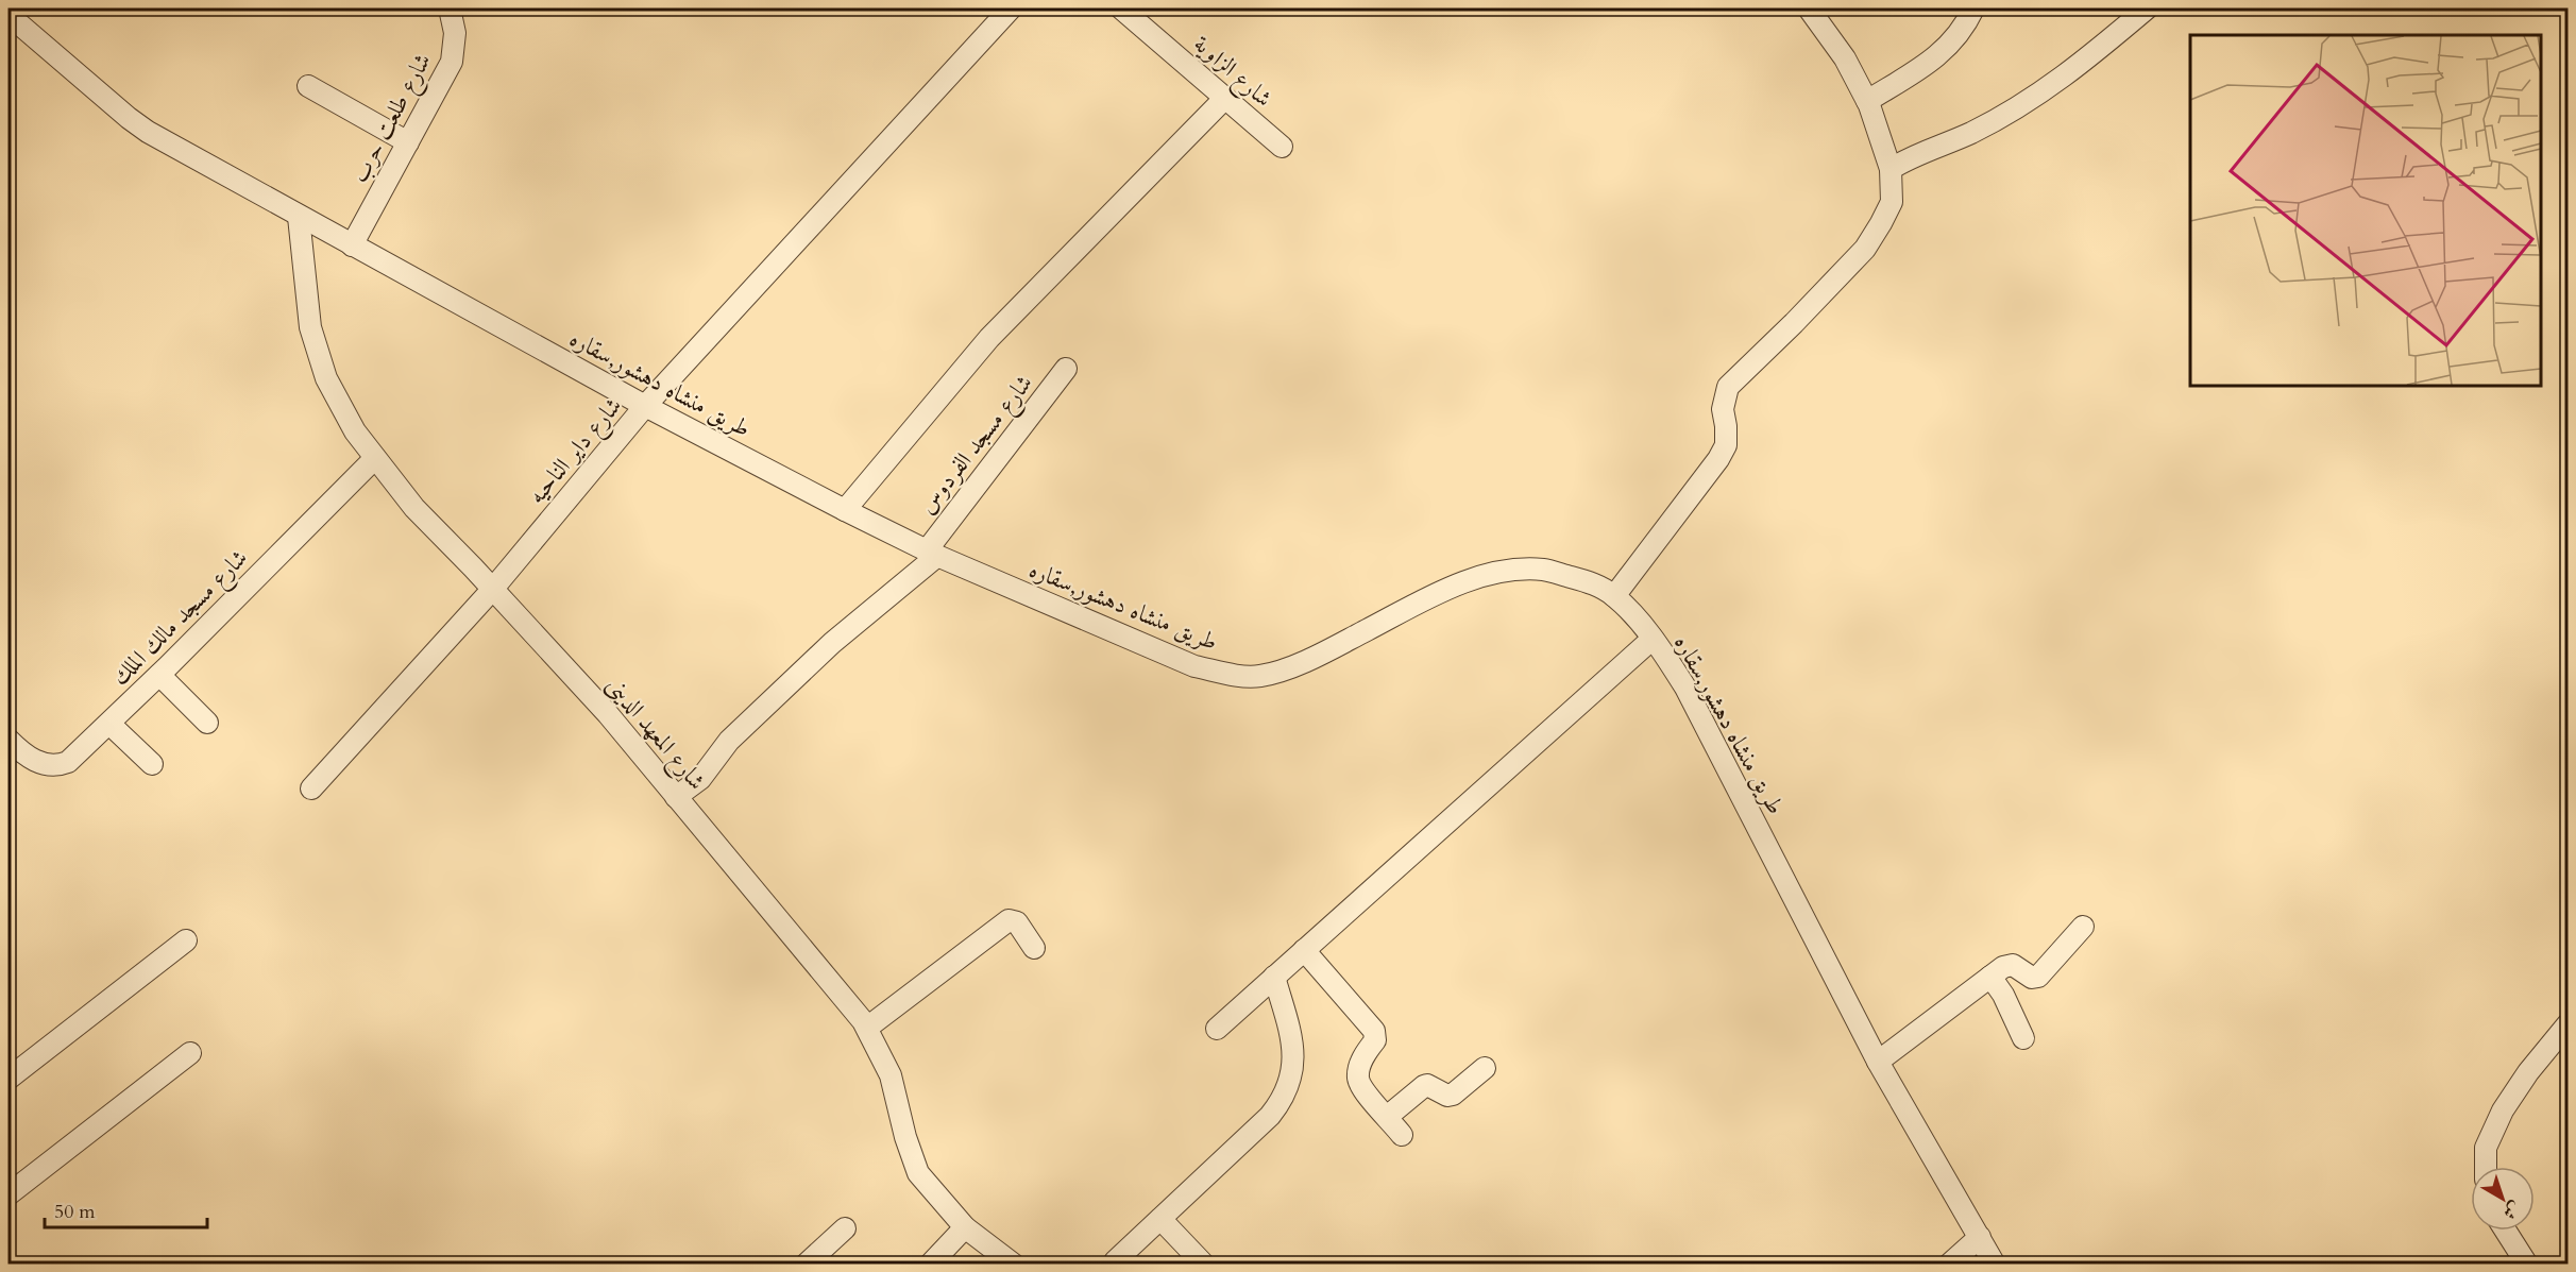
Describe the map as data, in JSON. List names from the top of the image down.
{
  "streets": {
    "street": [
      "شارع الزاوية",
      "شارع طلعت حرب",
      "طريق منشاه دهشور,سقاره",
      "شارع مسجد الفردوس",
      "شارع داير الناحيه",
      "شارع مسجد مالك الملك",
      "شارع المعهد الدينى"
    ]
  },
  "crossings": [
    ["شارع طلعت حرب", "طريق منشاه دهشور,سقاره"],
    ["طريق منشاه دهشور,سقاره", "شارع مسجد الفردوس"],
    ["طريق منشاه دهشور,سقاره", "شارع داير الناحيه"],
    ["طريق منشاه دهشور,سقاره", "شارع المعهد الدينى"],
    ["شارع مسجد الفردوس", "شارع المعهد الدينى"],
    ["شارع داير الناحيه", "شارع المعهد الدينى"],
    ["شارع مسجد مالك الملك", "شارع المعهد الدينى"]
  ],
  "scale_bar": "50 m",
  "north": "bottom right"
}
